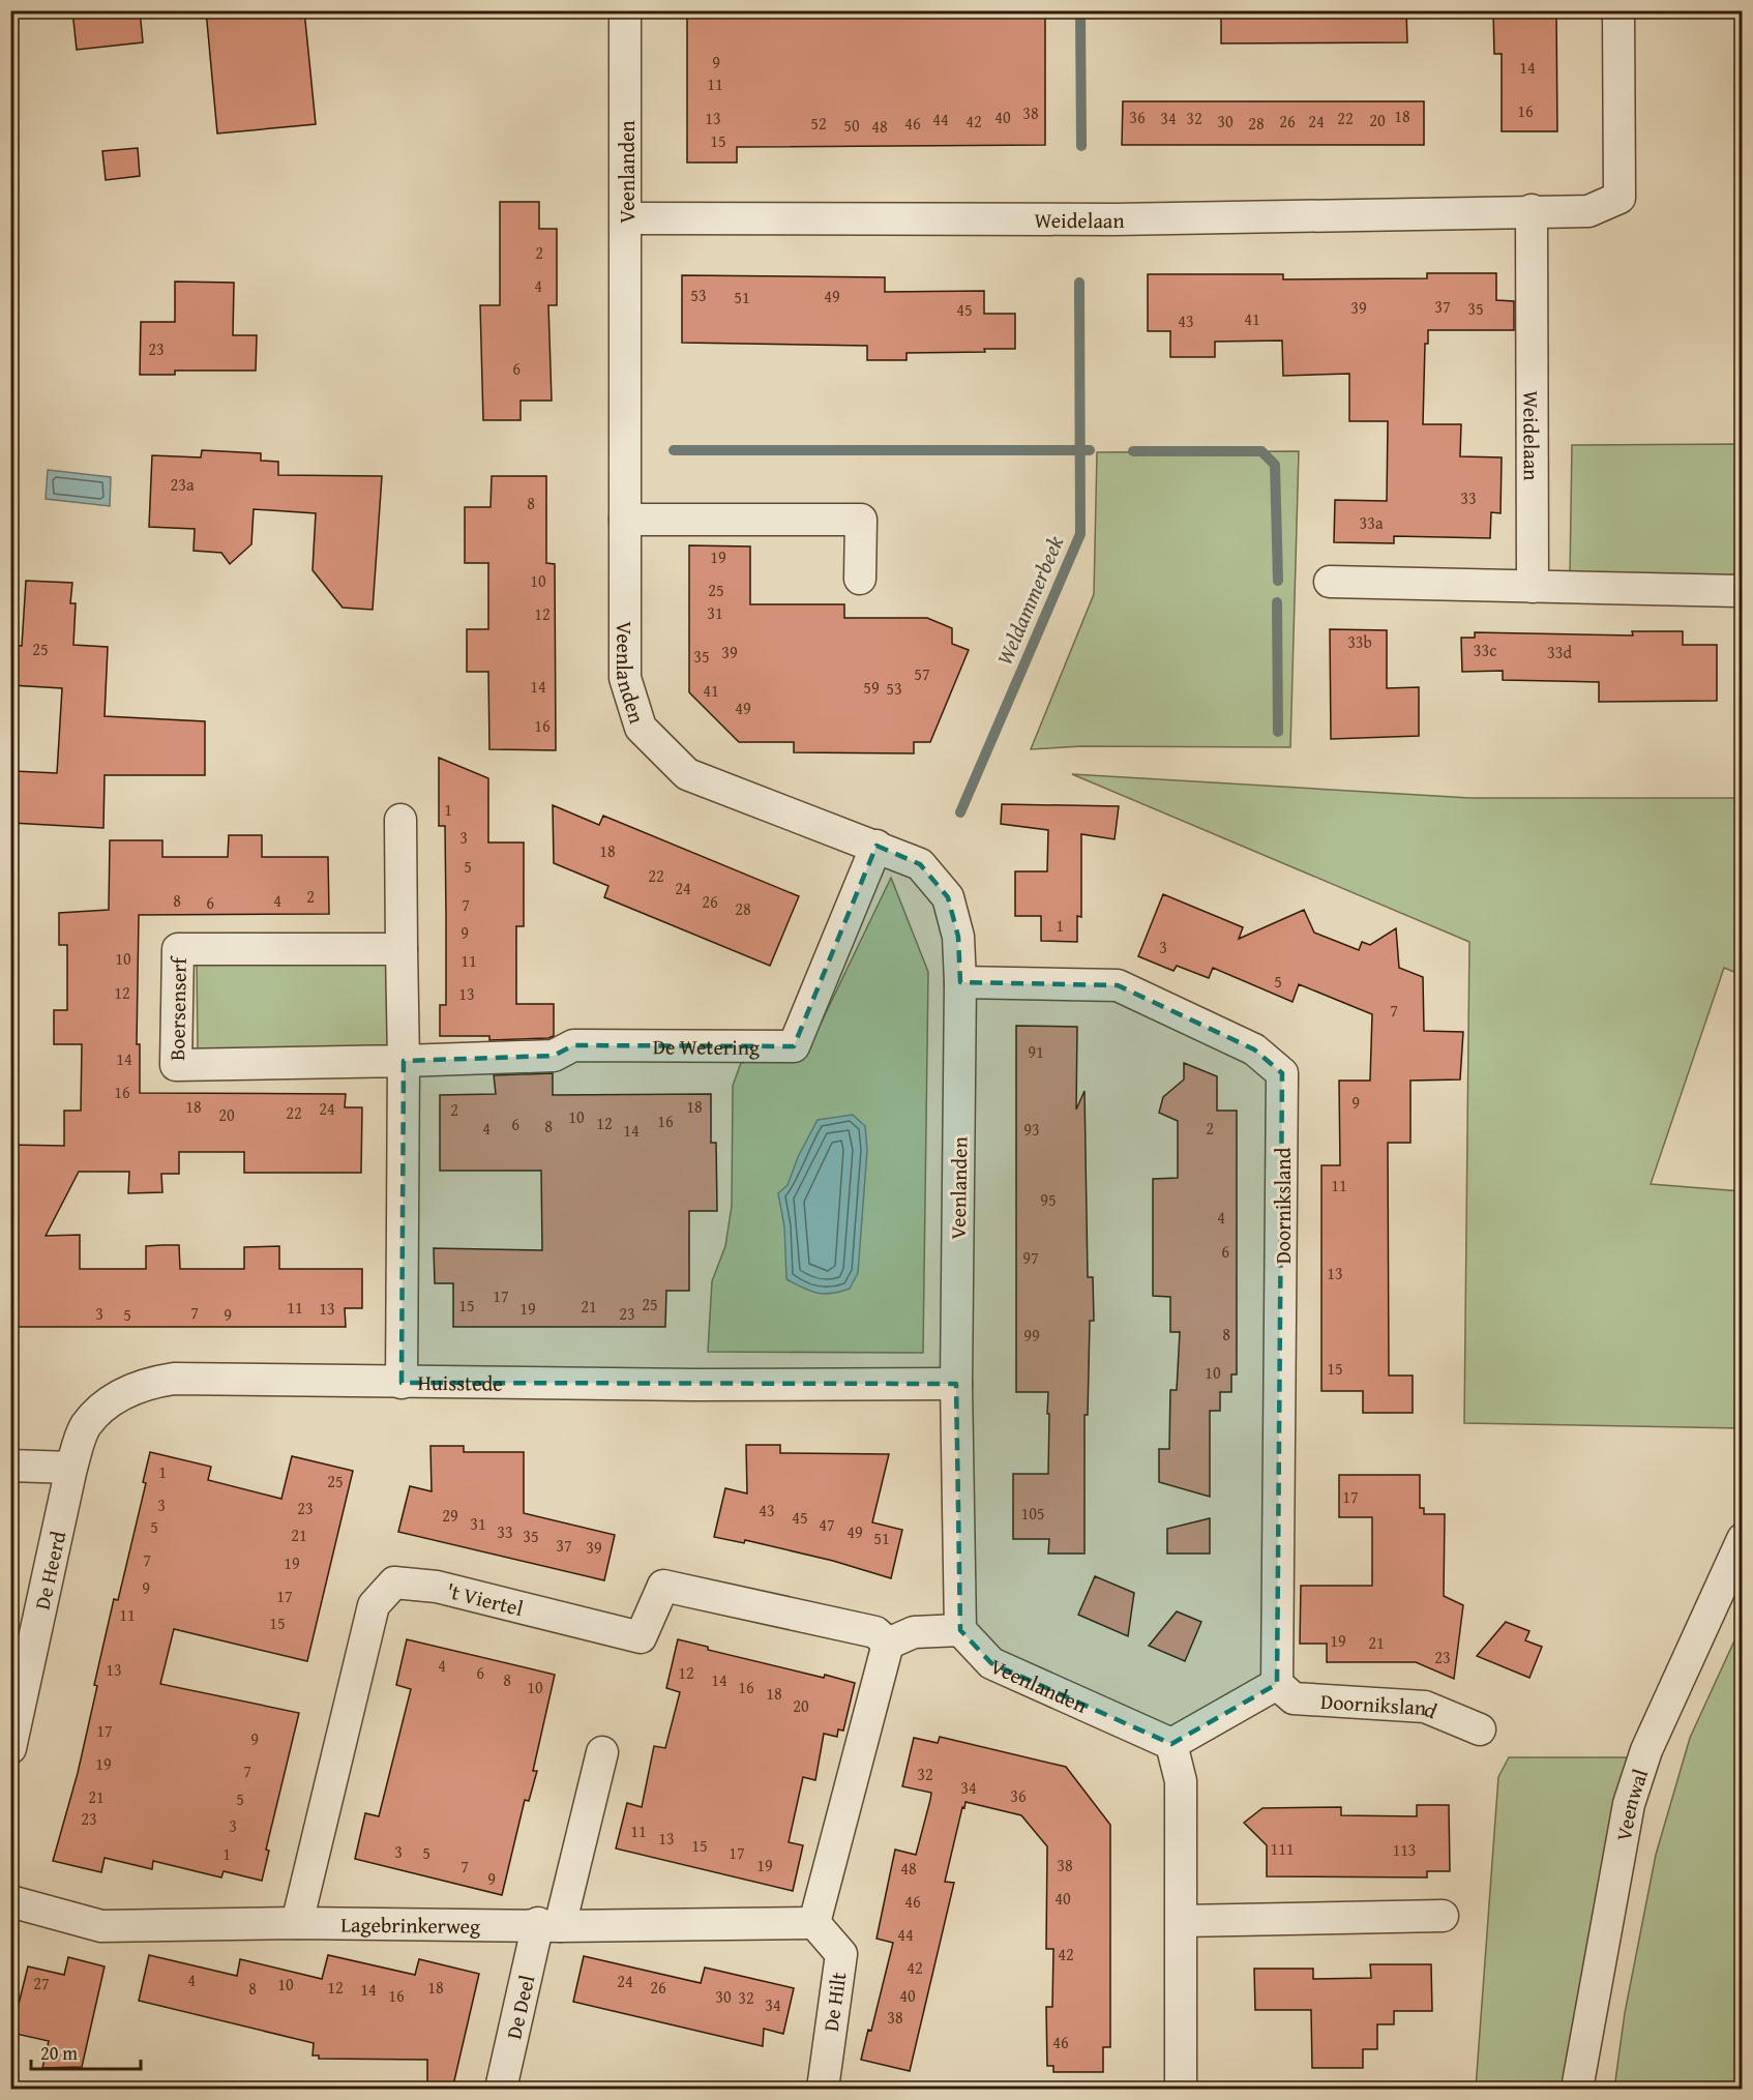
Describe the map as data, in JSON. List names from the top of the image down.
{
  "streets": {
    "street": [
      "Veenlanden",
      "Weidelaan",
      "Boersenserf",
      "De Wetering",
      "Doorniksland",
      "Huisstede",
      "De Heerd",
      "'t Viertel",
      "Veenwal",
      "Lagebrinkerweg",
      "De Hilt",
      "De Deel"
    ]
  },
  "crossings": [
    ["Veenlanden", "Weidelaan"],
    ["Veenlanden", "De Wetering"],
    ["Veenlanden", "Doorniksland"],
    ["Veenlanden", "Huisstede"],
    ["Boersenserf", "De Wetering"],
    ["Huisstede", "De Heerd"],
    ["'t Viertel", "Lagebrinkerweg"],
    ["Lagebrinkerweg", "De Hilt"],
    ["Lagebrinkerweg", "De Deel"]
  ],
  "water": ["Weldammerbeek"],
  "house_numbers": [
    "9",
    "14",
    "11",
    "16",
    "38",
    "18",
    "40",
    "36",
    "13",
    "34",
    "32",
    "22",
    "44",
    "20",
    "42",
    "30",
    "26",
    "24",
    "52",
    "46",
    "28",
    "50",
    "48",
    "15",
    "2",
    "4",
    "53",
    "49",
    "51",
    "37",
    "39",
    "35",
    "45",
    "41",
    "43",
    "23",
    "6",
    "23a",
    "33",
    "8",
    "33a",
    "19",
    "10",
    "25",
    "31",
    "12",
    "33b",
    "25",
    "33c",
    "39",
    "33d",
    "35",
    "57",
    "14",
    "59",
    "53",
    "41",
    "49",
    "16",
    "1",
    "3",
    "18",
    "5",
    "22",
    "24",
    "2",
    "8",
    "4",
    "26",
    "6",
    "7",
    "28",
    "1",
    "9",
    "3",
    "10",
    "11",
    "5",
    "12",
    "13",
    "7",
    "91",
    "14",
    "16",
    "9",
    "18",
    "18",
    "24",
    "2",
    "22",
    "20",
    "10",
    "16",
    "12",
    "6",
    "8",
    "4",
    "2",
    "93",
    "14",
    "11",
    "95",
    "4",
    "6",
    "97",
    "13",
    "17",
    "25",
    "15",
    "21",
    "11",
    "13",
    "19",
    "7",
    "3",
    "23",
    "5",
    "9",
    "8",
    "99",
    "15",
    "10",
    "1",
    "25",
    "17",
    "3",
    "23",
    "43",
    "105",
    "29",
    "45",
    "31",
    "47",
    "5",
    "33",
    "49",
    "21",
    "35",
    "51",
    "37",
    "39",
    "7",
    "19",
    "9",
    "17",
    "11",
    "15",
    "19",
    "21",
    "23",
    "4",
    "13",
    "6",
    "12",
    "8",
    "14",
    "10",
    "16",
    "18",
    "20",
    "17",
    "9",
    "19",
    "7",
    "32",
    "34",
    "36",
    "21",
    "5",
    "23",
    "3",
    "11",
    "13",
    "15",
    "111",
    "113",
    "3",
    "5",
    "17",
    "1",
    "19",
    "38",
    "7",
    "48",
    "9",
    "40",
    "46",
    "44",
    "42",
    "42",
    "4",
    "24",
    "27",
    "10",
    "12",
    "18",
    "26",
    "8",
    "14",
    "16",
    "40",
    "30",
    "32",
    "34",
    "38",
    "46"
  ],
  "scale_bar": "20 m"
}
